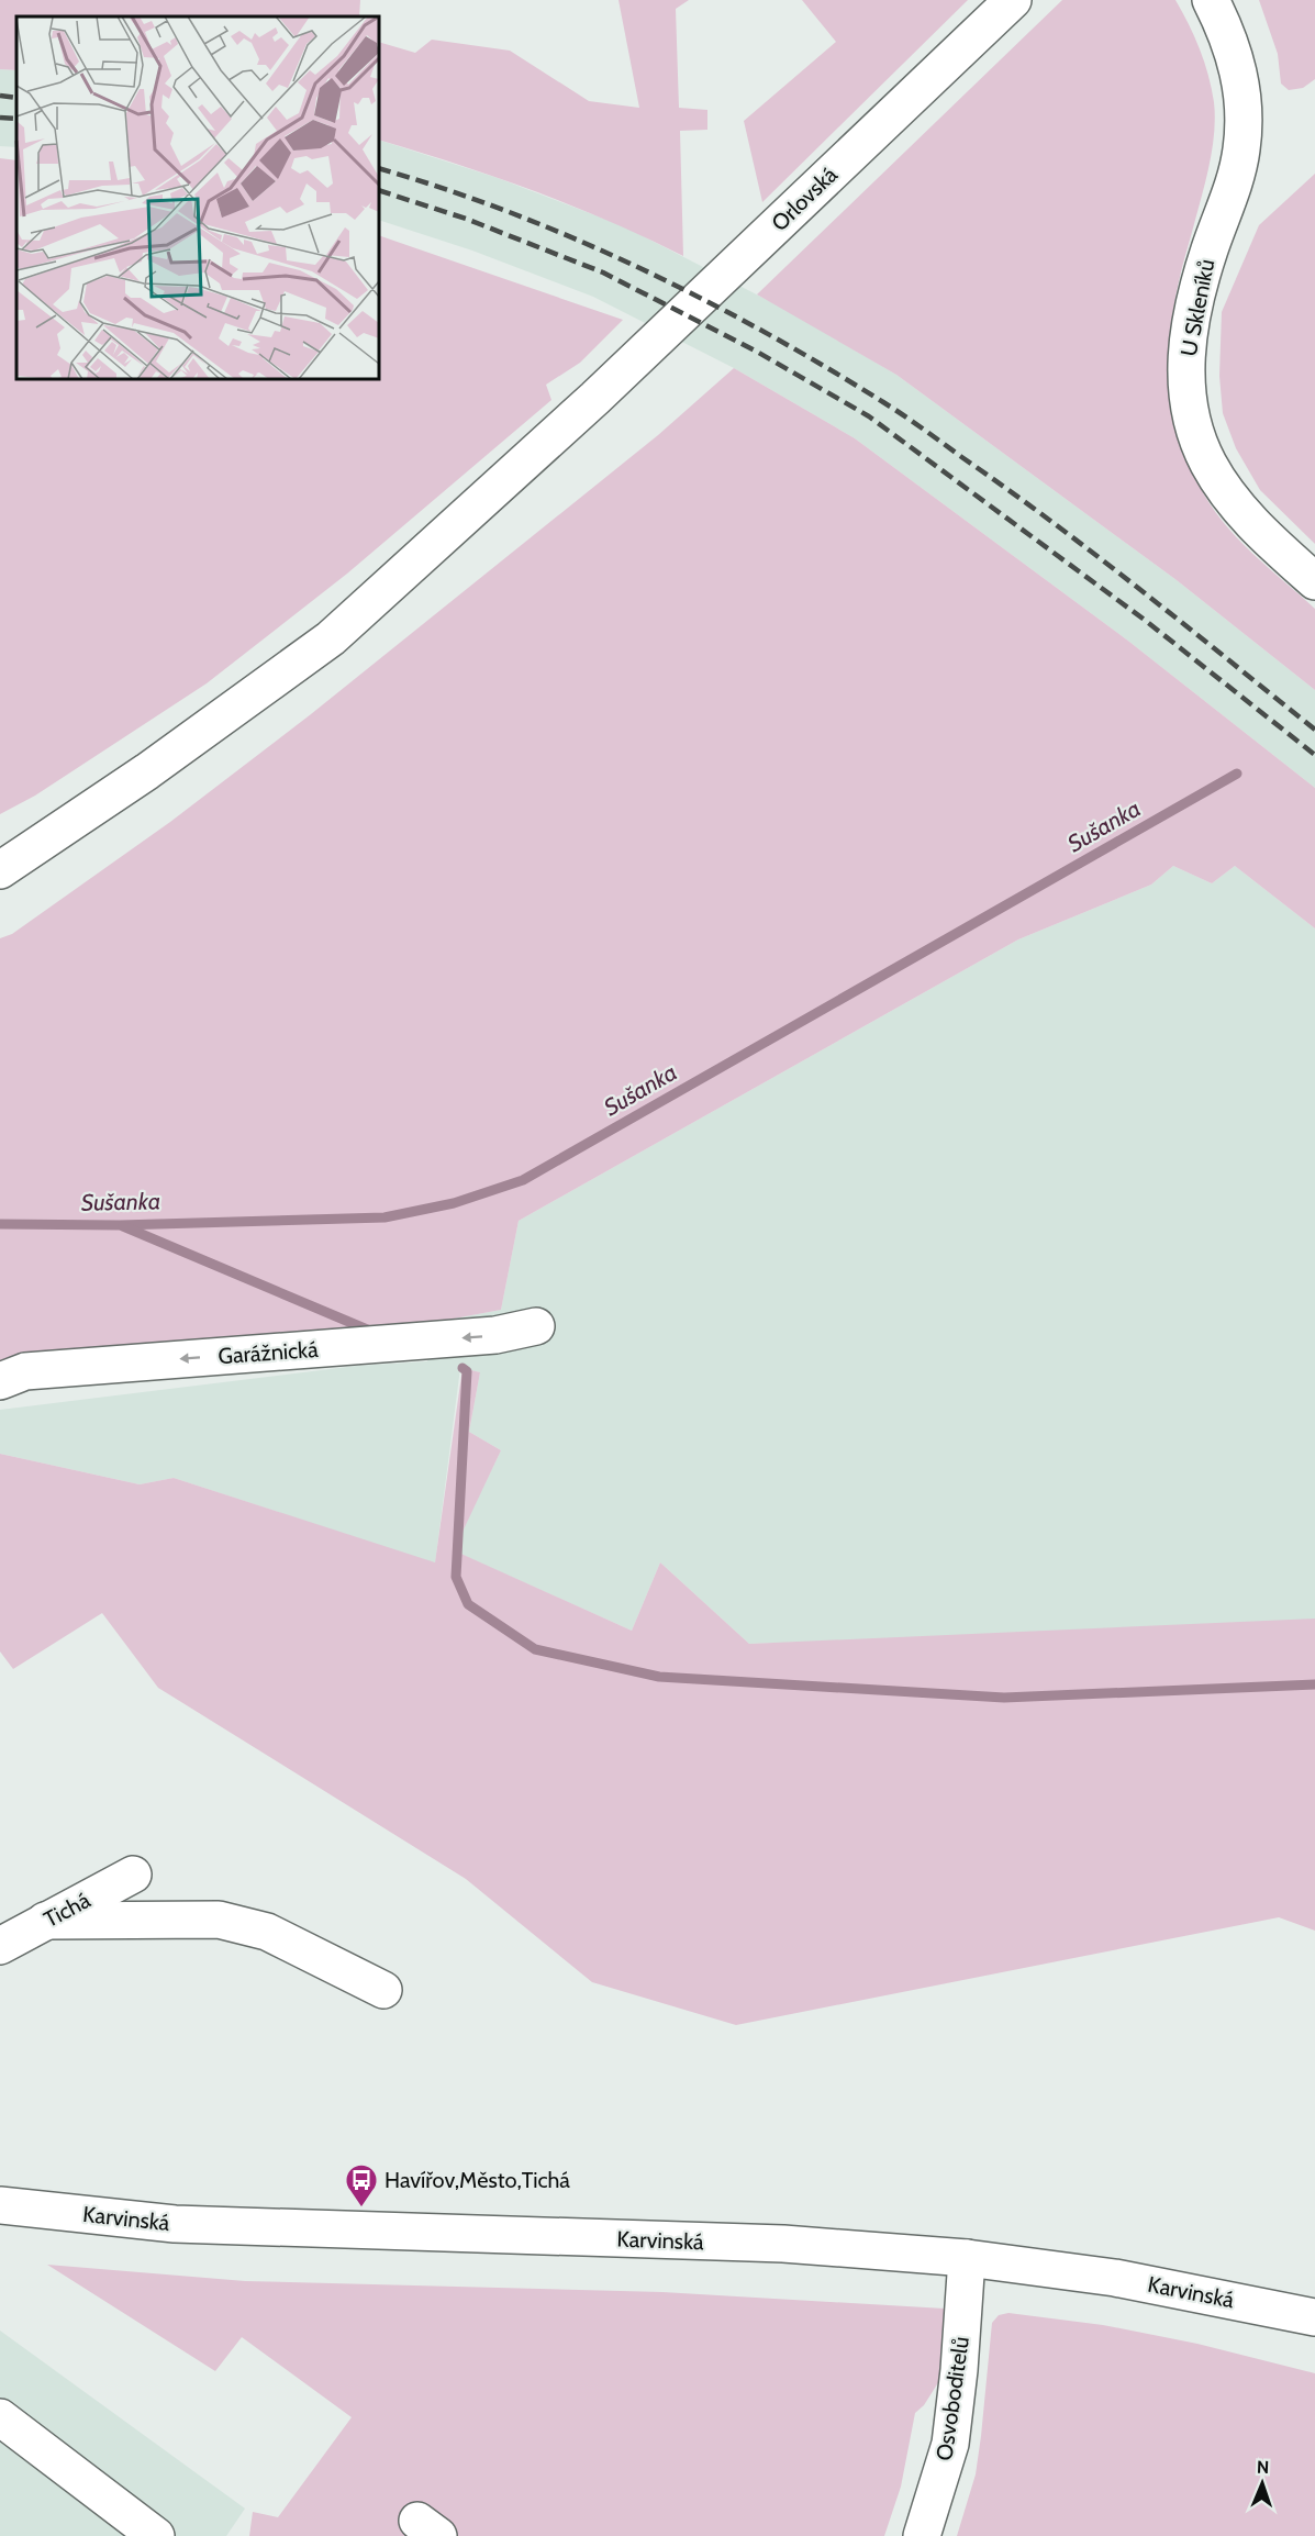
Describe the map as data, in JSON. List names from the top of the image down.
{
  "streets": {
    "street": [
      "Orlovská",
      "U Skleníků",
      "Garážnická",
      "Tichá",
      "Karvinská",
      "Osvoboditelů"
    ]
  },
  "crossings": [
    ["Karvinská", "Osvoboditelů"]
  ],
  "one_way": ["Garážnická"],
  "water": ["Sušanka"],
  "places": {
    "bus stop": ["Havířov,Město,Tichá"]
  },
  "north": "top"
}
